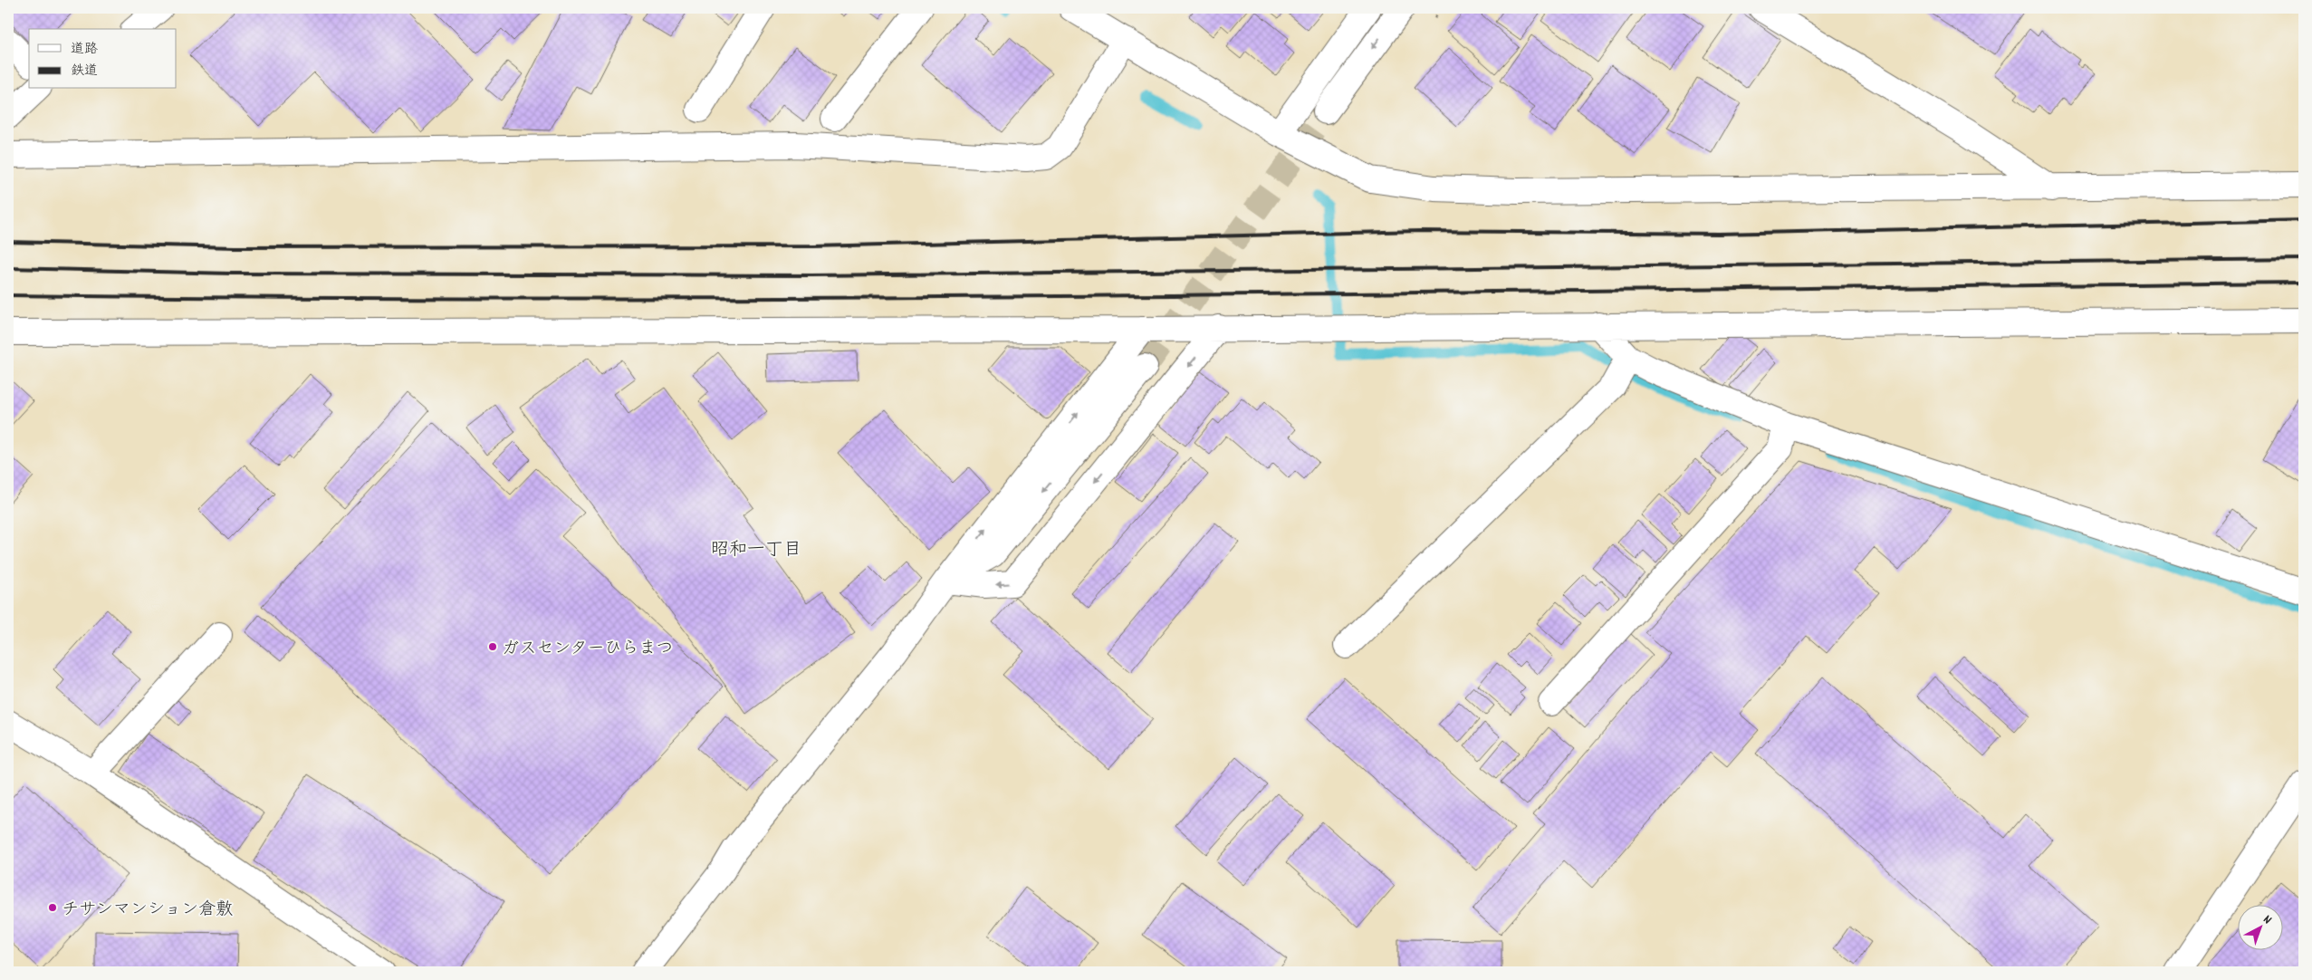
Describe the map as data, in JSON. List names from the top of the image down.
{
  "districts": ["昭和一丁目"],
  "places": ["ガスセンターひらまつ", "チサンマンション倉敷"],
  "legend": ["道路", "鉄道"],
  "north": "top right"
}
